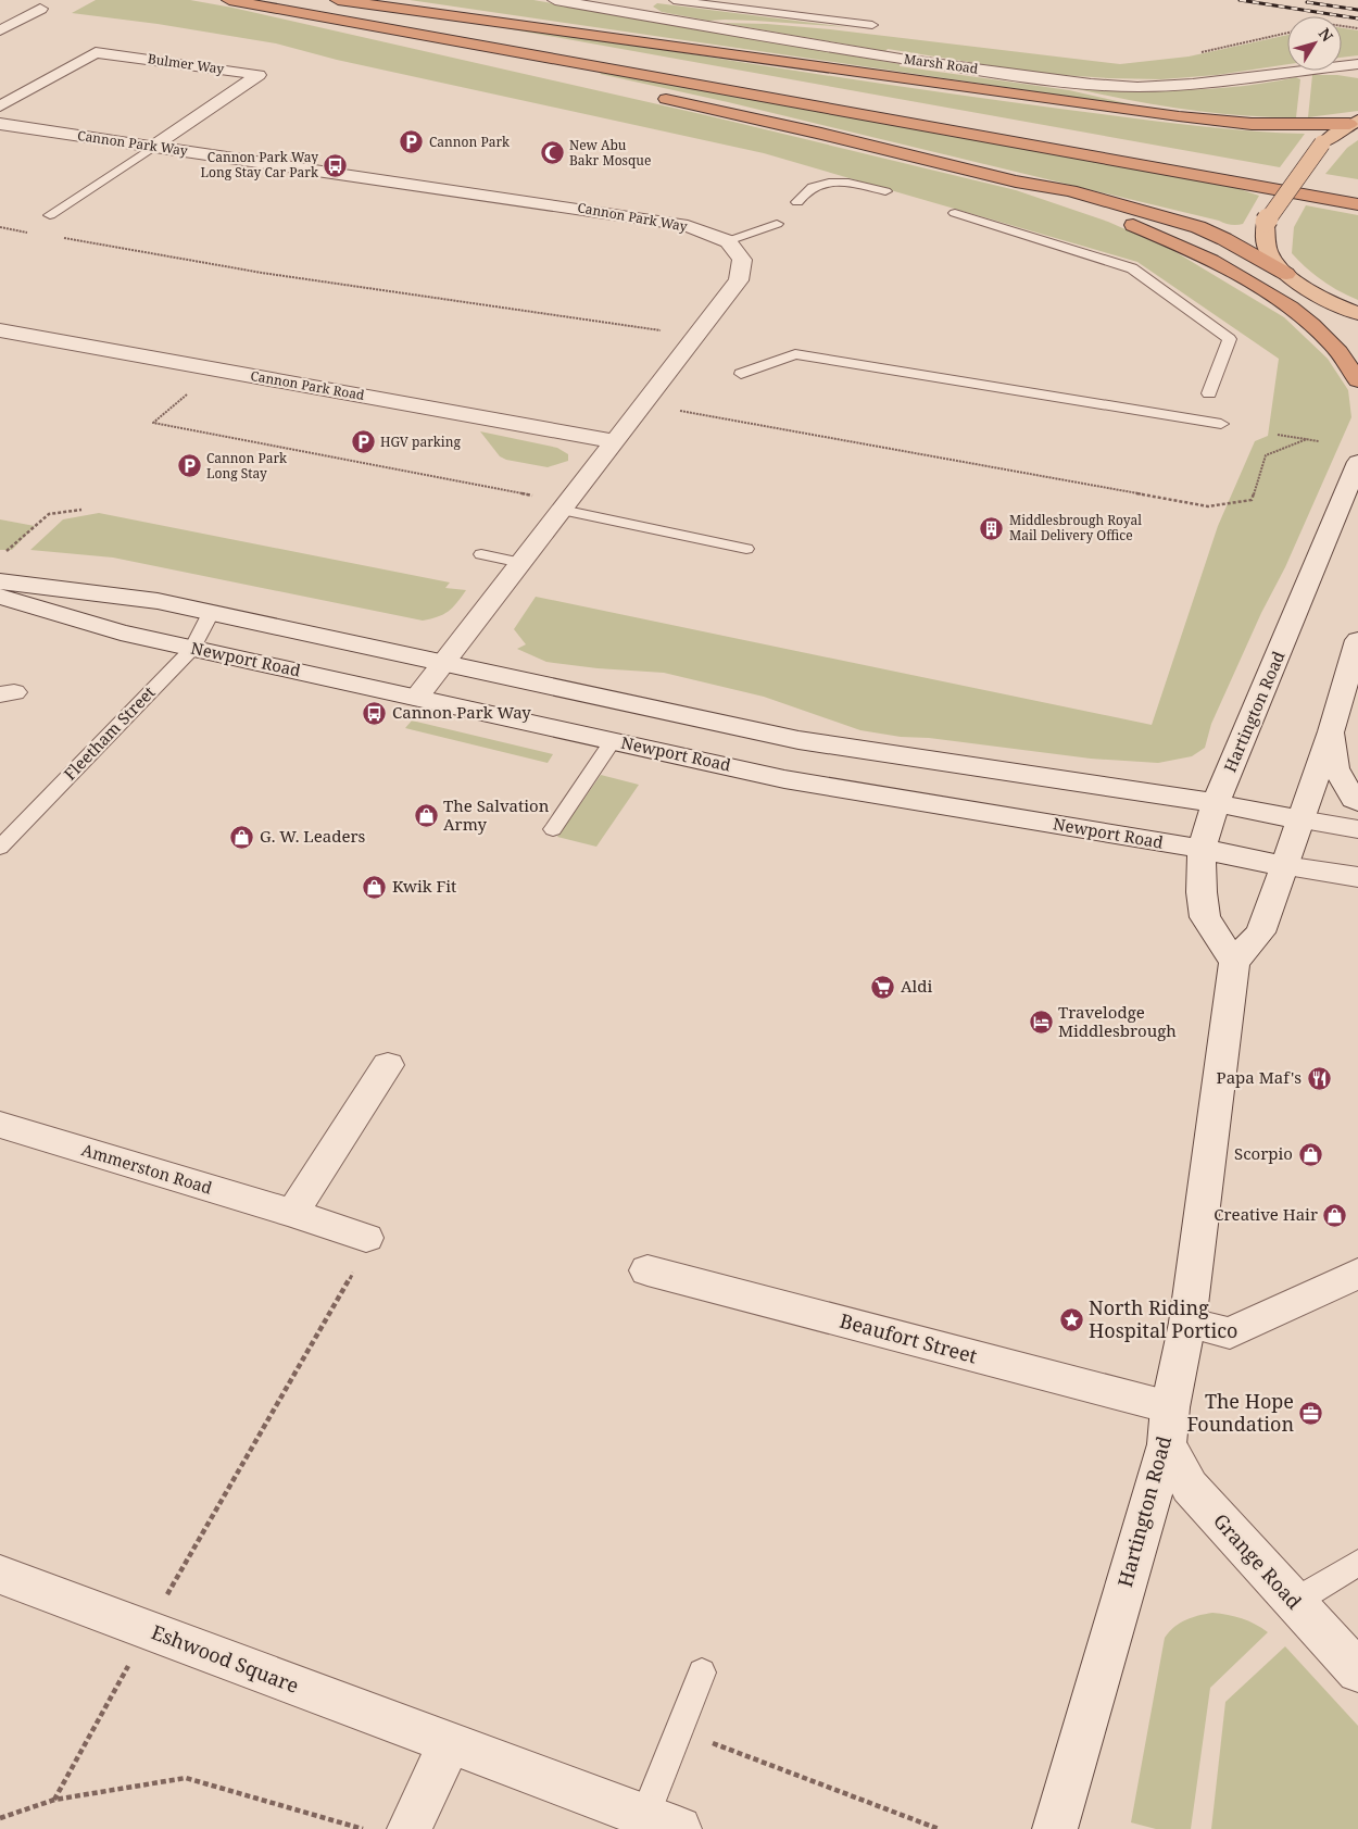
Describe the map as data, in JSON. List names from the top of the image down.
{
  "streets": {
    "street": [
      "Bulmer Way",
      "Marsh Road",
      "Cannon Park Way",
      "Cannon Park Road",
      "Newport Road",
      "Hartington Road",
      "Ammerston Road",
      "Beaufort Street",
      "Grange Road",
      "Eshwood Square"
    ],
    "lane": ["Fleetham Street"]
  },
  "crossings": [
    ["Bulmer Way", "Cannon Park Way"],
    ["Newport Road", "Hartington Road"],
    ["Newport Road", "Fleetham Street"],
    ["Hartington Road", "Beaufort Street"],
    ["Hartington Road", "Grange Road"],
    ["Beaufort Street", "Grange Road"]
  ],
  "places": {
    "parking": ["Cannon Park", "HGV parking", "Cannon Park Long Stay"],
    "mosque": ["New Abu Bakr Mosque"],
    "bus stop": ["Cannon Park Way Long Stay Car Park", "Cannon Park Way"],
    "building": ["Middlesbrough Royal Mail Delivery Office"],
    "shop": [
      "The Salvation Army",
      "G. W. Leaders",
      "Kwik Fit",
      "Scorpio",
      "Creative Hair"
    ],
    "supermarket": ["Aldi"],
    "hotel": ["Travelodge Middlesbrough"],
    "restaurant": ["Papa Maf's"],
    "place": ["North Riding Hospital Portico"],
    "office": ["The Hope Foundation"]
  },
  "north": "top right"
}
